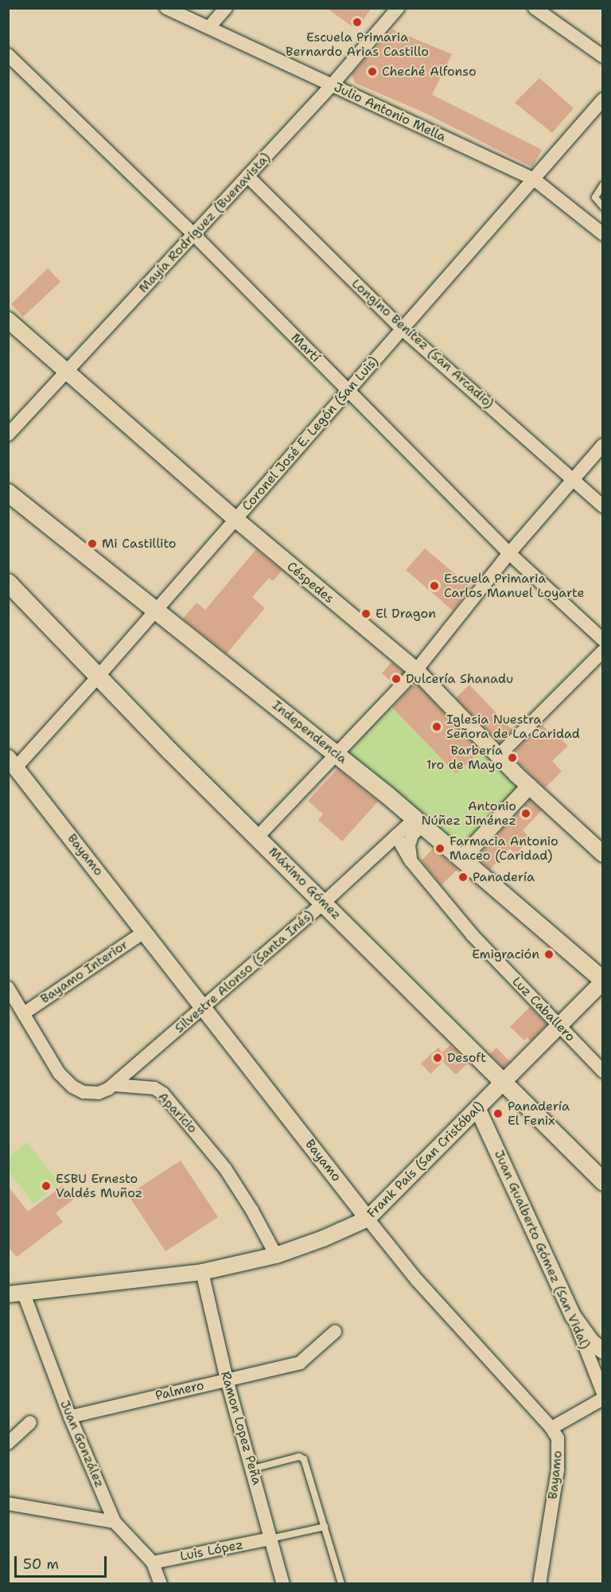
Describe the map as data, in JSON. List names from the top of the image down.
{
  "streets": {
    "main road": ["Independencia", "Máximo Gómez"],
    "street": [
      "Julio Antonio Mella",
      "Mayía Rodríguez (Buenavista)",
      "Longino Benítez (San Arcadio)",
      "Martí",
      "Coronel José E. Legón (San Luis)",
      "Céspedes",
      "Bayamo",
      "Bayamo Interior",
      "Silvestre Alonso (Santa Inés)",
      "Luz Caballero",
      "Aparicio",
      "Frank País (San Cristóbal)",
      "Juan Gualberto Gómez (San Vidal)",
      "Palmero",
      "Ramon Lopez Peña",
      "Juan González",
      "Luis López"
    ]
  },
  "crossings": [
    ["Julio Antonio Mella", "Mayía Rodríguez (Buenavista)"],
    ["Julio Antonio Mella", "Coronel José E. Legón (San Luis)"],
    ["Mayía Rodríguez (Buenavista)", "Longino Benítez (San Arcadio)"],
    ["Mayía Rodríguez (Buenavista)", "Martí"],
    ["Mayía Rodríguez (Buenavista)", "Céspedes"],
    ["Longino Benítez (San Arcadio)", "Coronel José E. Legón (San Luis)"],
    ["Martí", "Coronel José E. Legón (San Luis)"],
    ["Coronel José E. Legón (San Luis)", "Céspedes"],
    ["Coronel José E. Legón (San Luis)", "Independencia"],
    ["Coronel José E. Legón (San Luis)", "Bayamo"],
    ["Coronel José E. Legón (San Luis)", "Máximo Gómez"],
    ["Independencia", "Silvestre Alonso (Santa Inés)"],
    ["Independencia", "Frank País (San Cristóbal)"],
    ["Bayamo", "Bayamo Interior"],
    ["Bayamo", "Silvestre Alonso (Santa Inés)"],
    ["Bayamo", "Frank País (San Cristóbal)"],
    ["Máximo Gómez", "Silvestre Alonso (Santa Inés)"],
    ["Máximo Gómez", "Frank País (San Cristóbal)"],
    ["Bayamo Interior", "Aparicio"],
    ["Silvestre Alonso (Santa Inés)", "Luz Caballero"],
    ["Silvestre Alonso (Santa Inés)", "Aparicio"],
    ["Luz Caballero", "Frank País (San Cristóbal)"],
    ["Aparicio", "Frank País (San Cristóbal)"],
    ["Frank País (San Cristóbal)", "Juan Gualberto Gómez (San Vidal)"],
    ["Frank País (San Cristóbal)", "Ramon Lopez Peña"],
    ["Frank País (San Cristóbal)", "Juan González"],
    ["Palmero", "Ramon Lopez Peña"],
    ["Palmero", "Juan González"],
    ["Ramon Lopez Peña", "Luis López"],
    ["Juan González", "Luis López"]
  ],
  "places": [
    "Escuela Primaria Bernardo Arias Castillo",
    "Cheché Alfonso",
    "Mi Castillito",
    "Escuela Primaria Carlos Manuel Loyarte",
    "El Dragon",
    "Dulcería Shanadu",
    "Iglesia Nuestra Señora de La Caridad",
    "Barbería 1ro de Mayo",
    "Antonio Núñez Jiménez",
    "Farmacia Antonio Maceo (Caridad)",
    "Panadería",
    "Emigración",
    "Desoft",
    "Panadería El Fenix",
    "ESBU Ernesto Valdés Muñoz"
  ],
  "scale_bar": "50 m"
}
